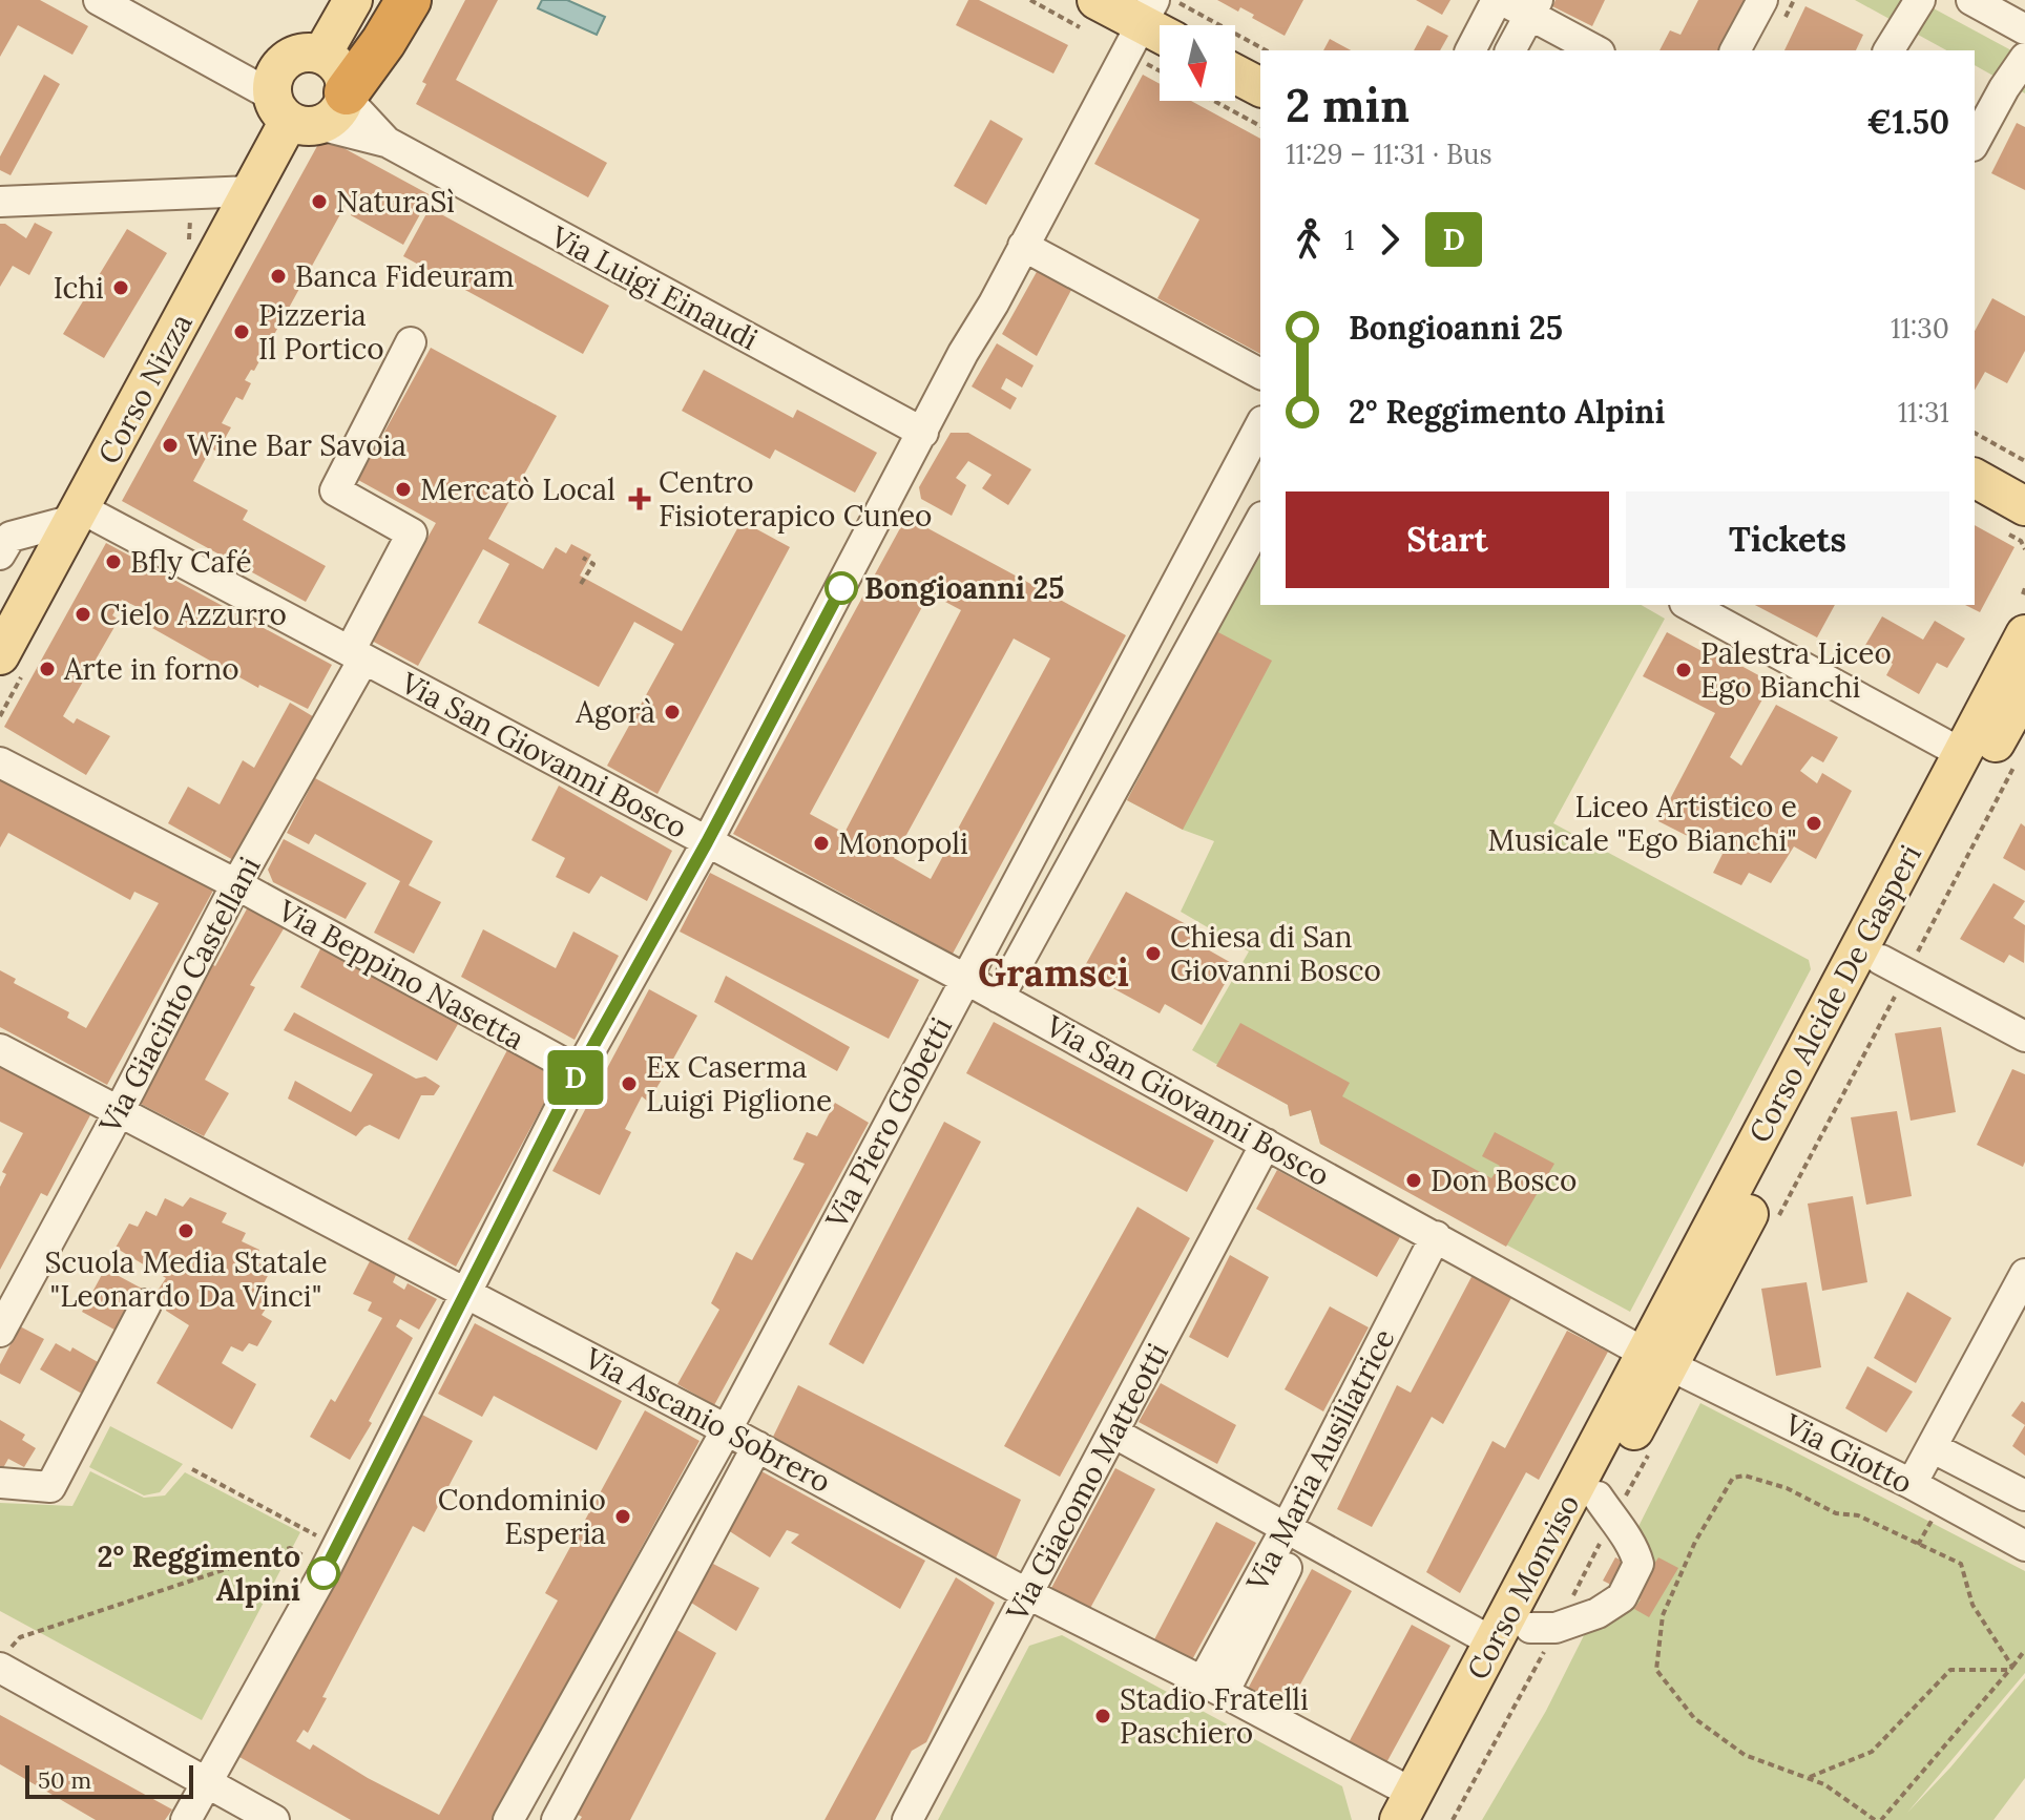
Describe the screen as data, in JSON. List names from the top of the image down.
{
  "streets": {
    "main road": ["Corso Nizza", "Corso Alcide De Gasperi", "Corso Monviso"],
    "street": [
      "Via Luigi Einaudi",
      "Via San Giovanni Bosco",
      "Via Beppino Nasetta",
      "Via Giacinto Castellani",
      "Via Piero Gobetti",
      "Via Ascanio Sobrero",
      "Via Giotto",
      "Via Maria Ausiliatrice",
      "Via Giacomo Matteotti"
    ]
  },
  "crossings": [
    ["Via Luigi Einaudi", "Corso Nizza"],
    ["Corso Nizza", "Via San Giovanni Bosco"],
    ["Via San Giovanni Bosco", "Corso Alcide De Gasperi"],
    ["Via San Giovanni Bosco", "Via Giacinto Castellani"],
    ["Via San Giovanni Bosco", "Via Piero Gobetti"],
    ["Via San Giovanni Bosco", "Via Giotto"],
    ["Via San Giovanni Bosco", "Via Maria Ausiliatrice"],
    ["Via San Giovanni Bosco", "Via Giacomo Matteotti"],
    ["Via San Giovanni Bosco", "Corso Monviso"],
    ["Via Beppino Nasetta", "Via Giacinto Castellani"],
    ["Corso Alcide De Gasperi", "Via Giotto"],
    ["Corso Alcide De Gasperi", "Corso Monviso"],
    ["Via Giacinto Castellani", "Via Ascanio Sobrero"],
    ["Via Piero Gobetti", "Via Ascanio Sobrero"],
    ["Via Ascanio Sobrero", "Via Maria Ausiliatrice"],
    ["Via Ascanio Sobrero", "Via Giacomo Matteotti"],
    ["Via Ascanio Sobrero", "Corso Monviso"],
    ["Via Giotto", "Corso Monviso"]
  ],
  "districts": ["Gramsci"],
  "places": {
    "other": [
      "NaturaSì",
      "Banca Fideuram",
      "Ichi",
      "Pizzeria Il Portico",
      "Wine Bar Savoia",
      "Mercatò Local",
      "Bfly Café",
      "Bongioanni 25",
      "Cielo Azzurro",
      "Arte in forno",
      "Palestra Liceo Ego Bianchi",
      "Agorà",
      "Liceo Artistico e Musicale \"Ego Bianchi\"",
      "Monopoli",
      "Chiesa di San Giovanni Bosco",
      "Ex Caserma Luigi Piglione",
      "Don Bosco",
      "Scuola Media Statale \"Leonardo Da Vinci\"",
      "Condominio Esperia",
      "2° Reggimento Alpini",
      "Stadio Fratelli Paschiero"
    ],
    "health": ["Centro Fisioterapico Cuneo"]
  },
  "lines": ["bus line D"],
  "scale_bar": "50 m",
  "north": "bottom",
  "page": {
    "on_map": "D",
    "heading": ["2 min", "11:29 – 11:31 · Bus", "€1.50"],
    "legs": ["1", "D"],
    "list": [
      {
        "name": "Bongioanni 25",
        "value": "11:30"
      },
      {
        "name": "2° Reggimento Alpini",
        "value": "11:31"
      }
    ],
    "buttons": ["Start", "Tickets"],
    "scale": "50 m"
  }
}
